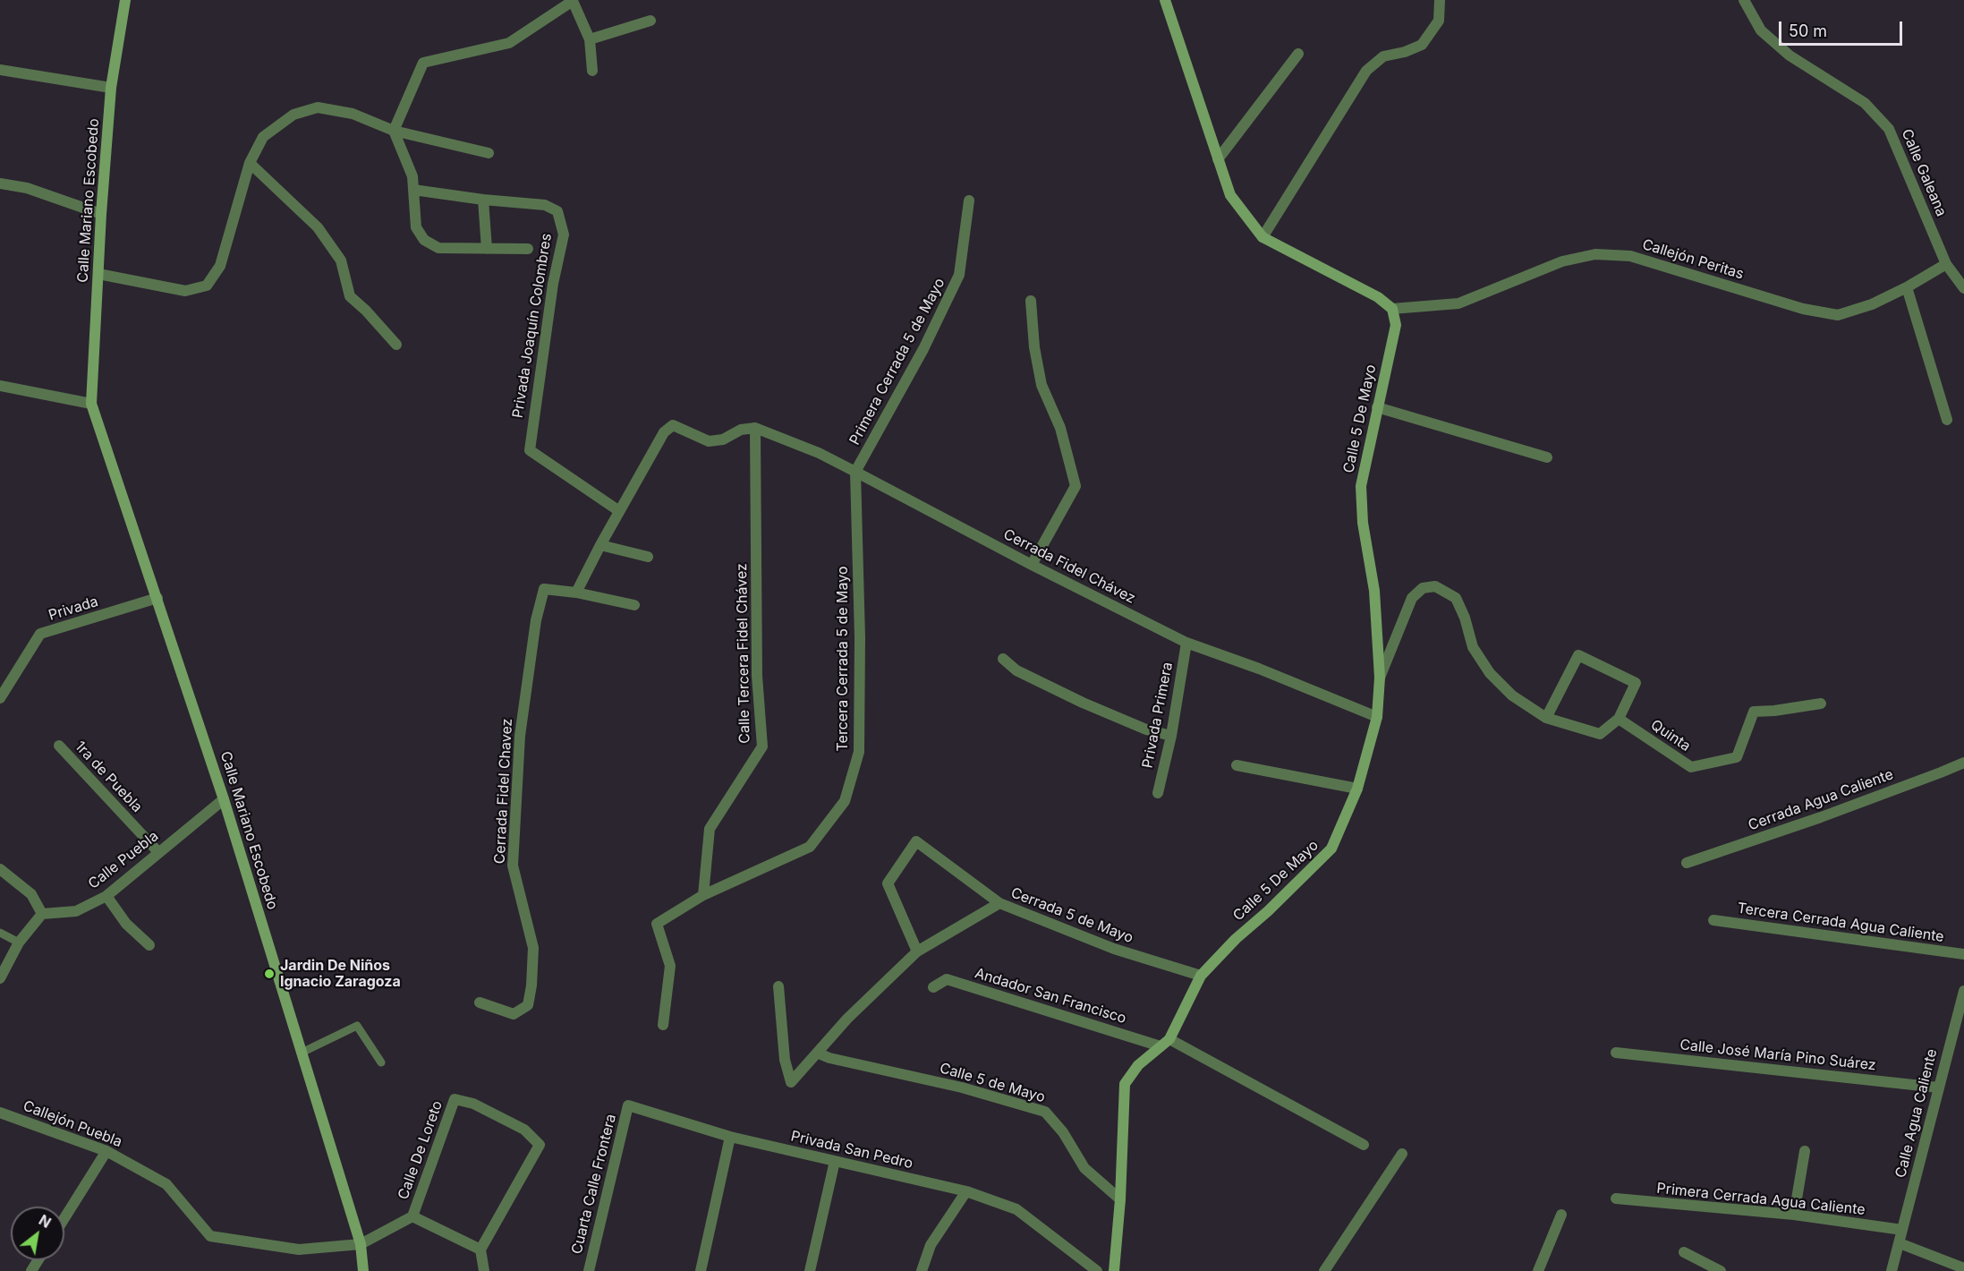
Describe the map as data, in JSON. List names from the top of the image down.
{
  "streets": {
    "street": [
      "Calle Galeana",
      "Calle Mariano Escobedo",
      "Callejón Peritas",
      "Privada Joaquín Colombres",
      "Primera Cerrada 5 de Mayo",
      "Calle 5 De Mayo",
      "Cerrada Fidel Chávez",
      "Privada",
      "Calle Tercera Fidel Chávez",
      "Tercera Cerrada 5 de Mayo",
      "Privada Primera",
      "Quinta",
      "1ra de Puebla",
      "Cerrada Fidel Chavez",
      "Cerrada Agua Caliente",
      "Calle Puebla",
      "Cerrada 5 de Mayo",
      "Tercera Cerrada Agua Caliente",
      "Andador San Francisco",
      "Calle José María Pino Suárez",
      "Calle 5 de Mayo",
      "Calle Agua Caliente",
      "Callejón Puebla",
      "Calle De Loreto",
      "Privada San Pedro",
      "Cuarta Calle Frontera",
      "Primera Cerrada Agua Caliente"
    ]
  },
  "crossings": [
    ["Calle Galeana", "Callejón Peritas"],
    ["Calle Mariano Escobedo", "Privada"],
    ["Calle Mariano Escobedo", "Calle Puebla"],
    ["Calle Mariano Escobedo", "Callejón Puebla"],
    ["Calle Mariano Escobedo", "Calle De Loreto"],
    ["Callejón Peritas", "Calle 5 De Mayo"],
    ["Primera Cerrada 5 de Mayo", "Cerrada Fidel Chávez"],
    ["Primera Cerrada 5 de Mayo", "Tercera Cerrada 5 de Mayo"],
    ["Calle 5 De Mayo", "Cerrada Fidel Chávez"],
    ["Calle 5 De Mayo", "Cerrada 5 de Mayo"],
    ["Cerrada Fidel Chávez", "Calle Tercera Fidel Chávez"],
    ["Cerrada Fidel Chávez", "Tercera Cerrada 5 de Mayo"],
    ["Cerrada Fidel Chávez", "Privada Primera"],
    ["Calle Tercera Fidel Chávez", "Tercera Cerrada 5 de Mayo"],
    ["1ra de Puebla", "Calle Puebla"],
    ["Calle José María Pino Suárez", "Calle Agua Caliente"],
    ["Calle Agua Caliente", "Primera Cerrada Agua Caliente"],
    ["Callejón Puebla", "Calle De Loreto"],
    ["Privada San Pedro", "Cuarta Calle Frontera"]
  ],
  "places": ["Jardin De Niños Ignacio Zaragoza"],
  "scale_bar": "50 m",
  "north": "top right"
}
